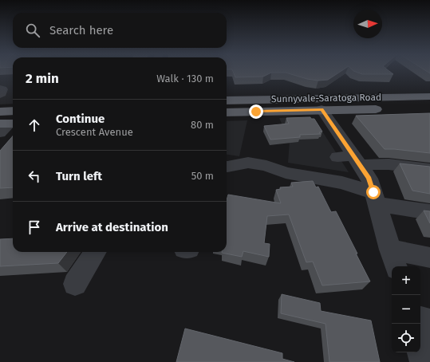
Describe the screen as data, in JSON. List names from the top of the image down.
{
  "streets": {
    "main road": ["Sunnyvale-Saratoga Road"]
  },
  "north": "right",
  "page": {
    "search": "Search here",
    "heading": ["2 min", "Walk · 130 m"],
    "list": [
      ["Continue", "Crescent Avenue", "80 m"],
      ["Turn left", "50 m"],
      "Arrive at destination"
    ],
    "map_buttons": ["+", "−"]
  }
}
